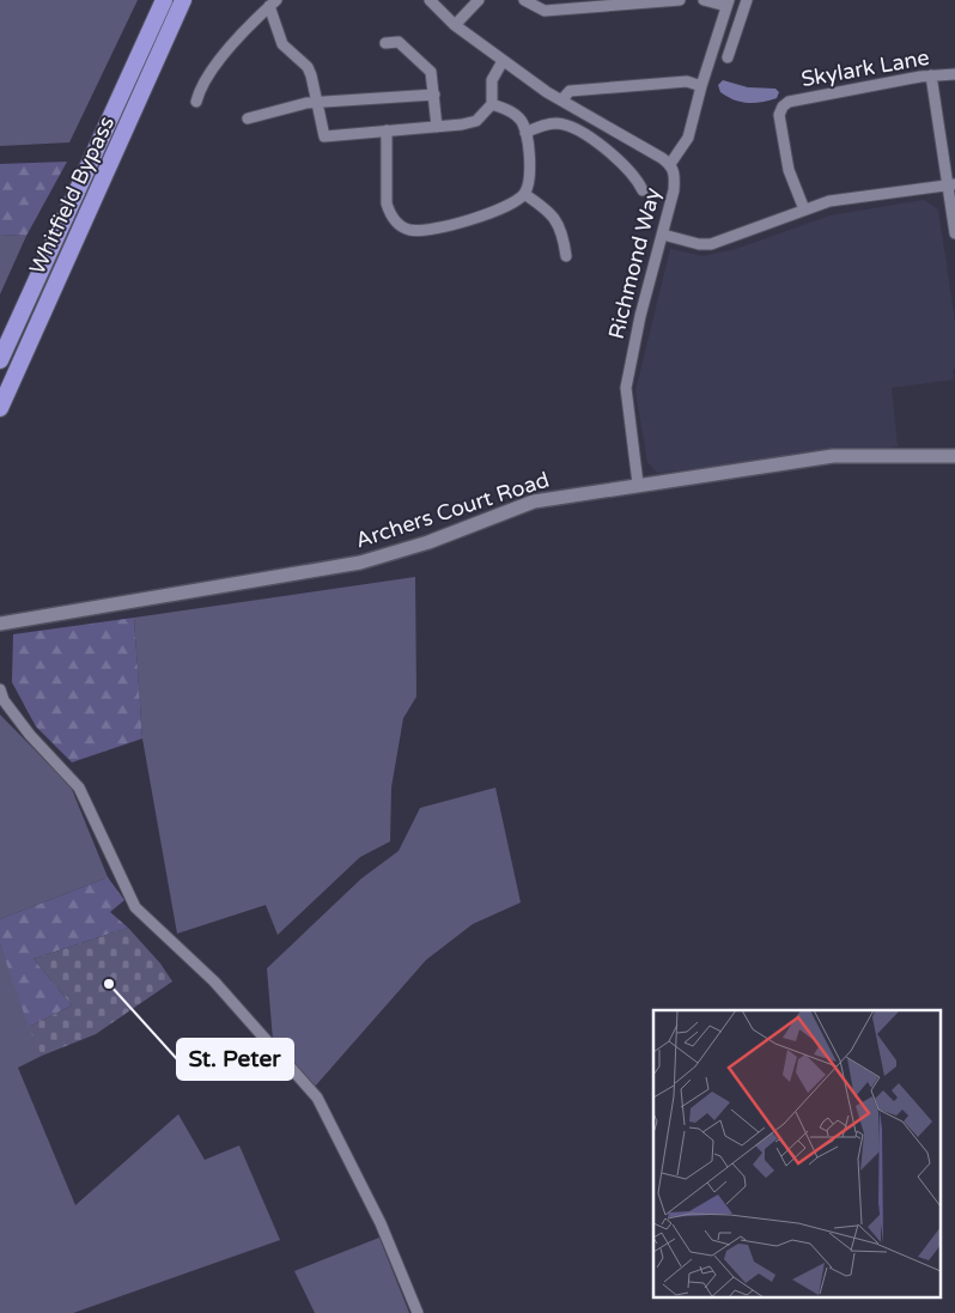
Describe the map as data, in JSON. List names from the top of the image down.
{
  "streets": {
    "highway": ["Whitfield Bypass"],
    "street": ["Skylark Lane", "Richmond Way", "Archers Court Road"]
  },
  "crossings": [
    ["Richmond Way", "Archers Court Road"]
  ],
  "places": ["St. Peter"]
}
